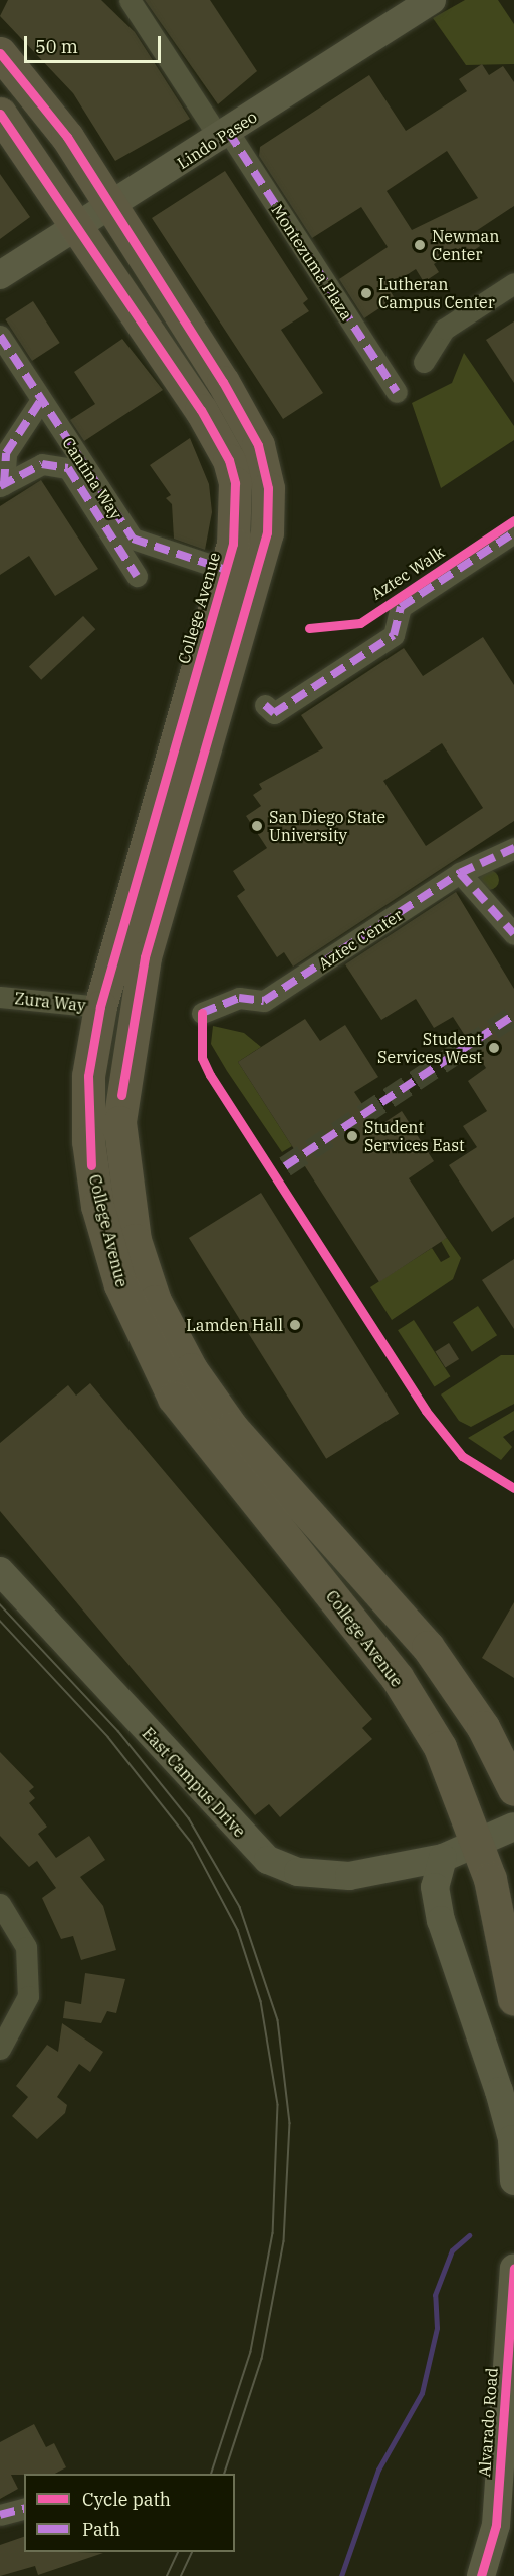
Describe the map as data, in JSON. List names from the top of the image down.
{
  "streets": {
    "main road": ["College Avenue"],
    "street": [
      "Lindo Paseo",
      "Montezuma Plaza",
      "Cantina Way",
      "Aztec Walk",
      "Aztec Center",
      "Zura Way",
      "East Campus Drive",
      "Alvarado Road"
    ]
  },
  "crossings": [
    ["Lindo Paseo", "Montezuma Plaza"],
    ["Lindo Paseo", "College Avenue"],
    ["Cantina Way", "College Avenue"],
    ["College Avenue", "Zura Way"]
  ],
  "places": [
    "Newman Center",
    "Lutheran Campus Center",
    "San Diego State University",
    "Student Services West",
    "Student Services East",
    "Lamden Hall"
  ],
  "legend": ["Cycle path", "Path"],
  "scale_bar": "50 m"
}
